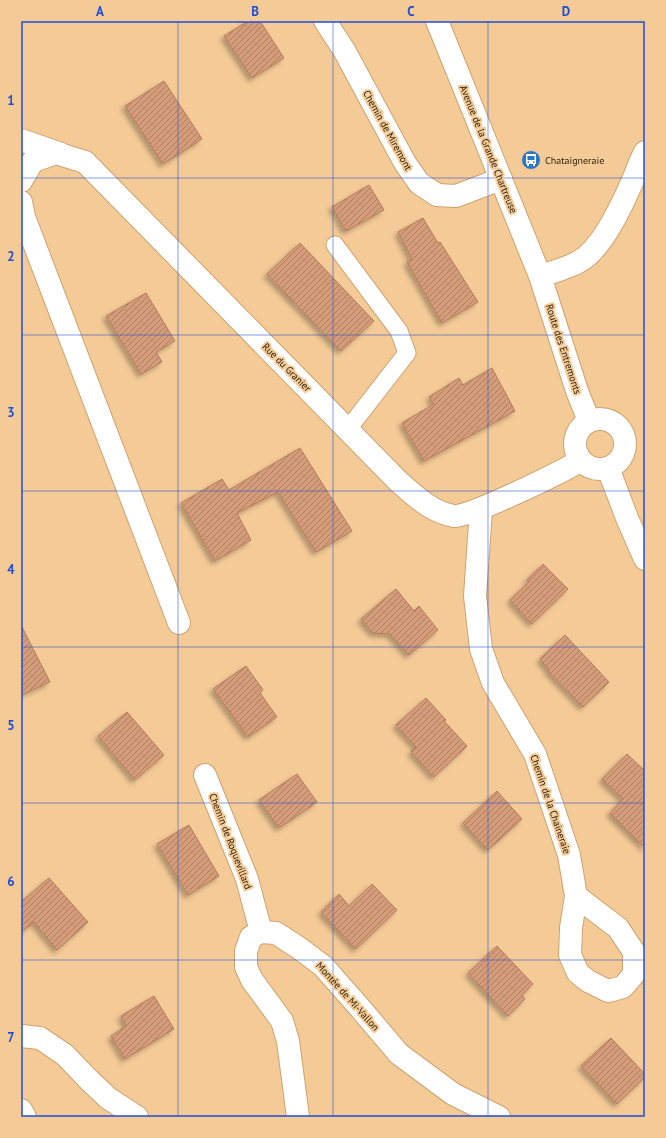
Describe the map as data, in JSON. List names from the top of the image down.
{
  "streets": {
    "street": [
      "Chemin de Miremont",
      "Avenue de la Grande Chartreuse",
      "Route des Entremonts",
      "Rue du Granier",
      "Chemin de la Chaineraie",
      "Chemin de Roquevillard",
      "Montée de Mi-Vallon"
    ]
  },
  "crossings": [
    ["Chemin de Miremont", "Avenue de la Grande Chartreuse"],
    ["Avenue de la Grande Chartreuse", "Route des Entremonts"],
    ["Route des Entremonts", "Rue du Granier"],
    ["Rue du Granier", "Chemin de la Chaineraie"],
    ["Chemin de Roquevillard", "Montée de Mi-Vallon"]
  ],
  "places": {
    "bus stop": ["Chataigneraie"]
  },
  "grid": {
    "columns": [
      "A",
      "B",
      "C",
      "D"
    ],
    "rows": [
      "1",
      "2",
      "3",
      "4",
      "5",
      "6",
      "7"
    ]
  }
}
